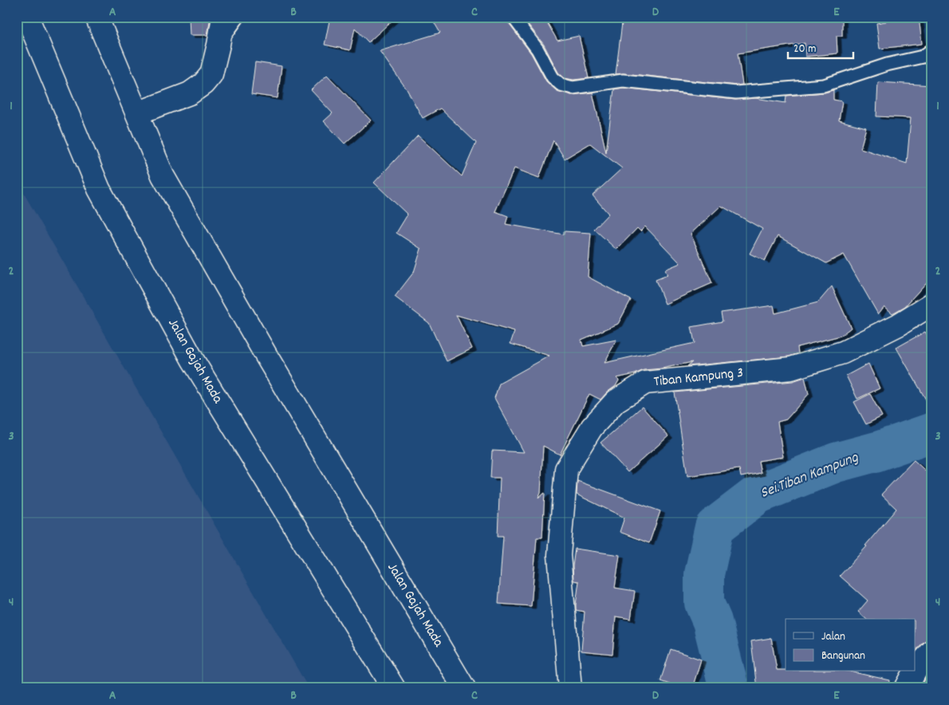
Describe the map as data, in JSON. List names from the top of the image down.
{
  "streets": {
    "main road": ["Jalan Gajah Mada", "Tiban Kampung 3"]
  },
  "water": ["Sei.Tiban Kampung"],
  "legend": ["Jalan", "Bangunan"],
  "scale_bar": "20 m",
  "grid": {
    "columns": [
      "A",
      "B",
      "C",
      "D",
      "E"
    ],
    "rows": [
      "1",
      "2",
      "3",
      "4"
    ]
  }
}
